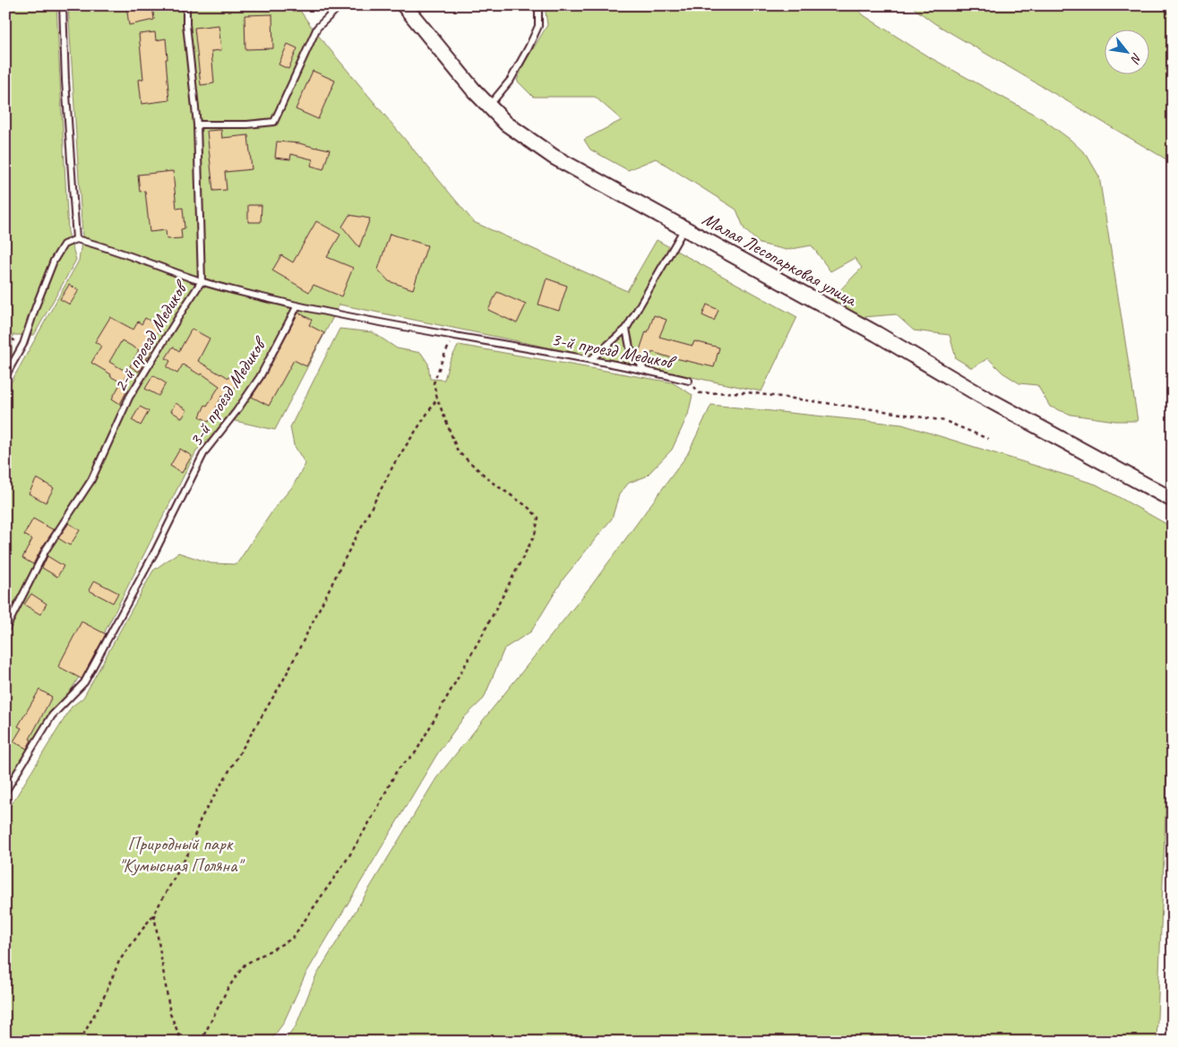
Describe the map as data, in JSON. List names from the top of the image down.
{
  "streets": {
    "street": ["Малая Лесопарковая улица"],
    "lane": ["2-й проезд Медиков", "3-й проезд Медиков"]
  },
  "parks": ["Природный парк \"Кумысная Поляна\""],
  "north": "bottom right"
}
